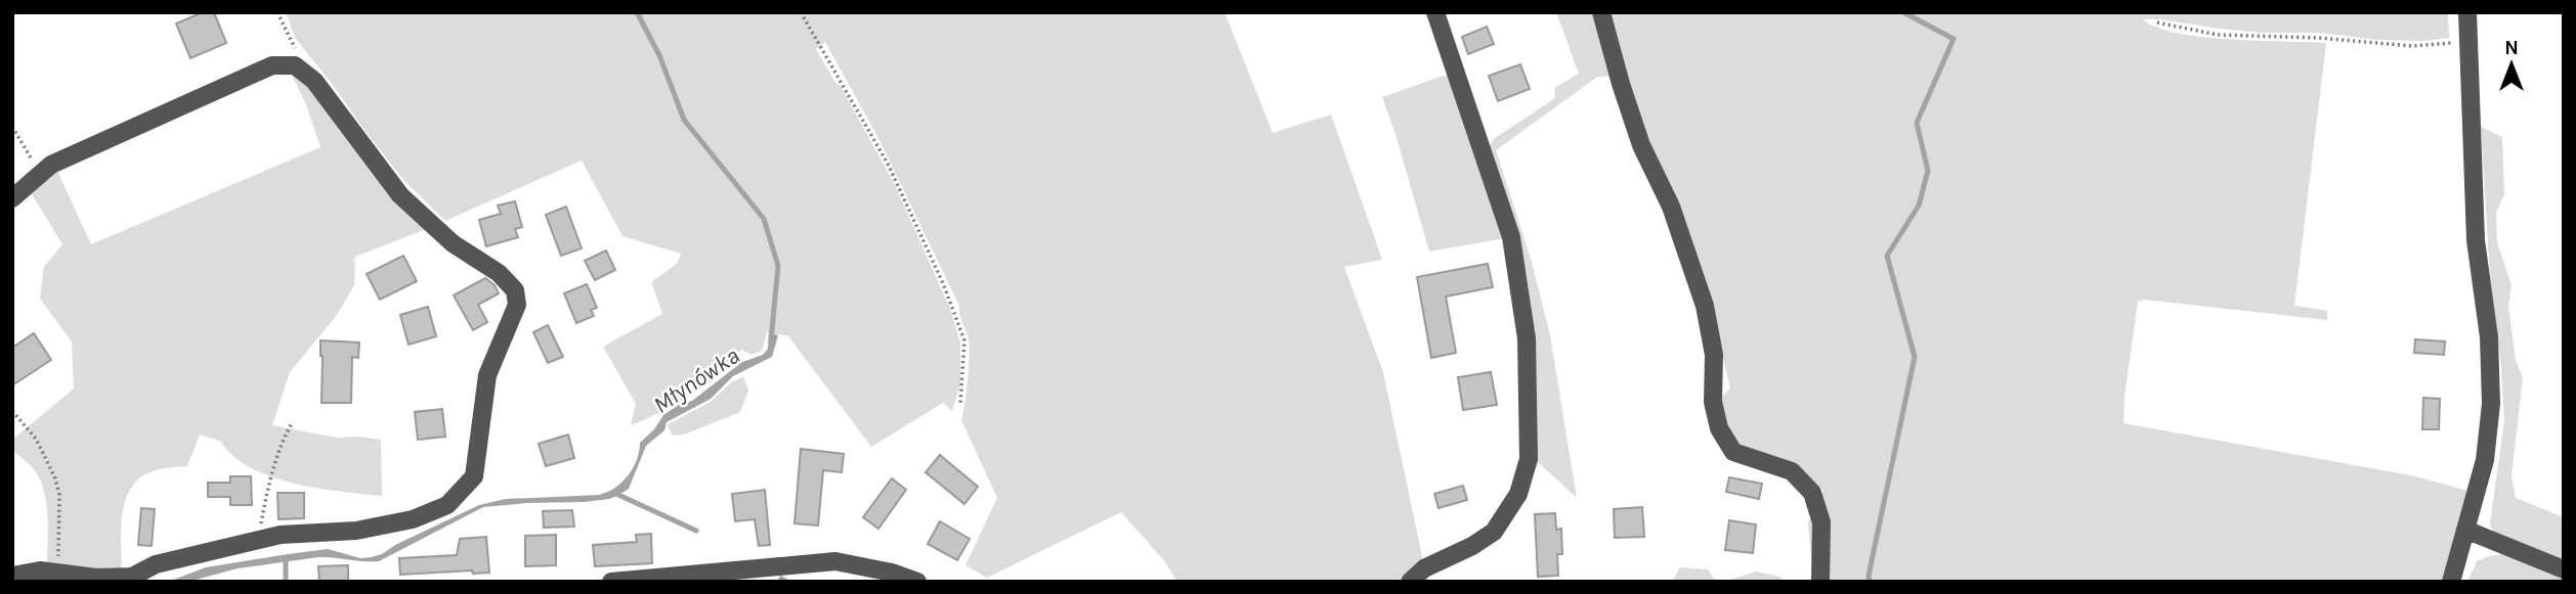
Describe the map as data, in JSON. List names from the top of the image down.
{
  "water": ["Młynówka"],
  "north": "top"
}
